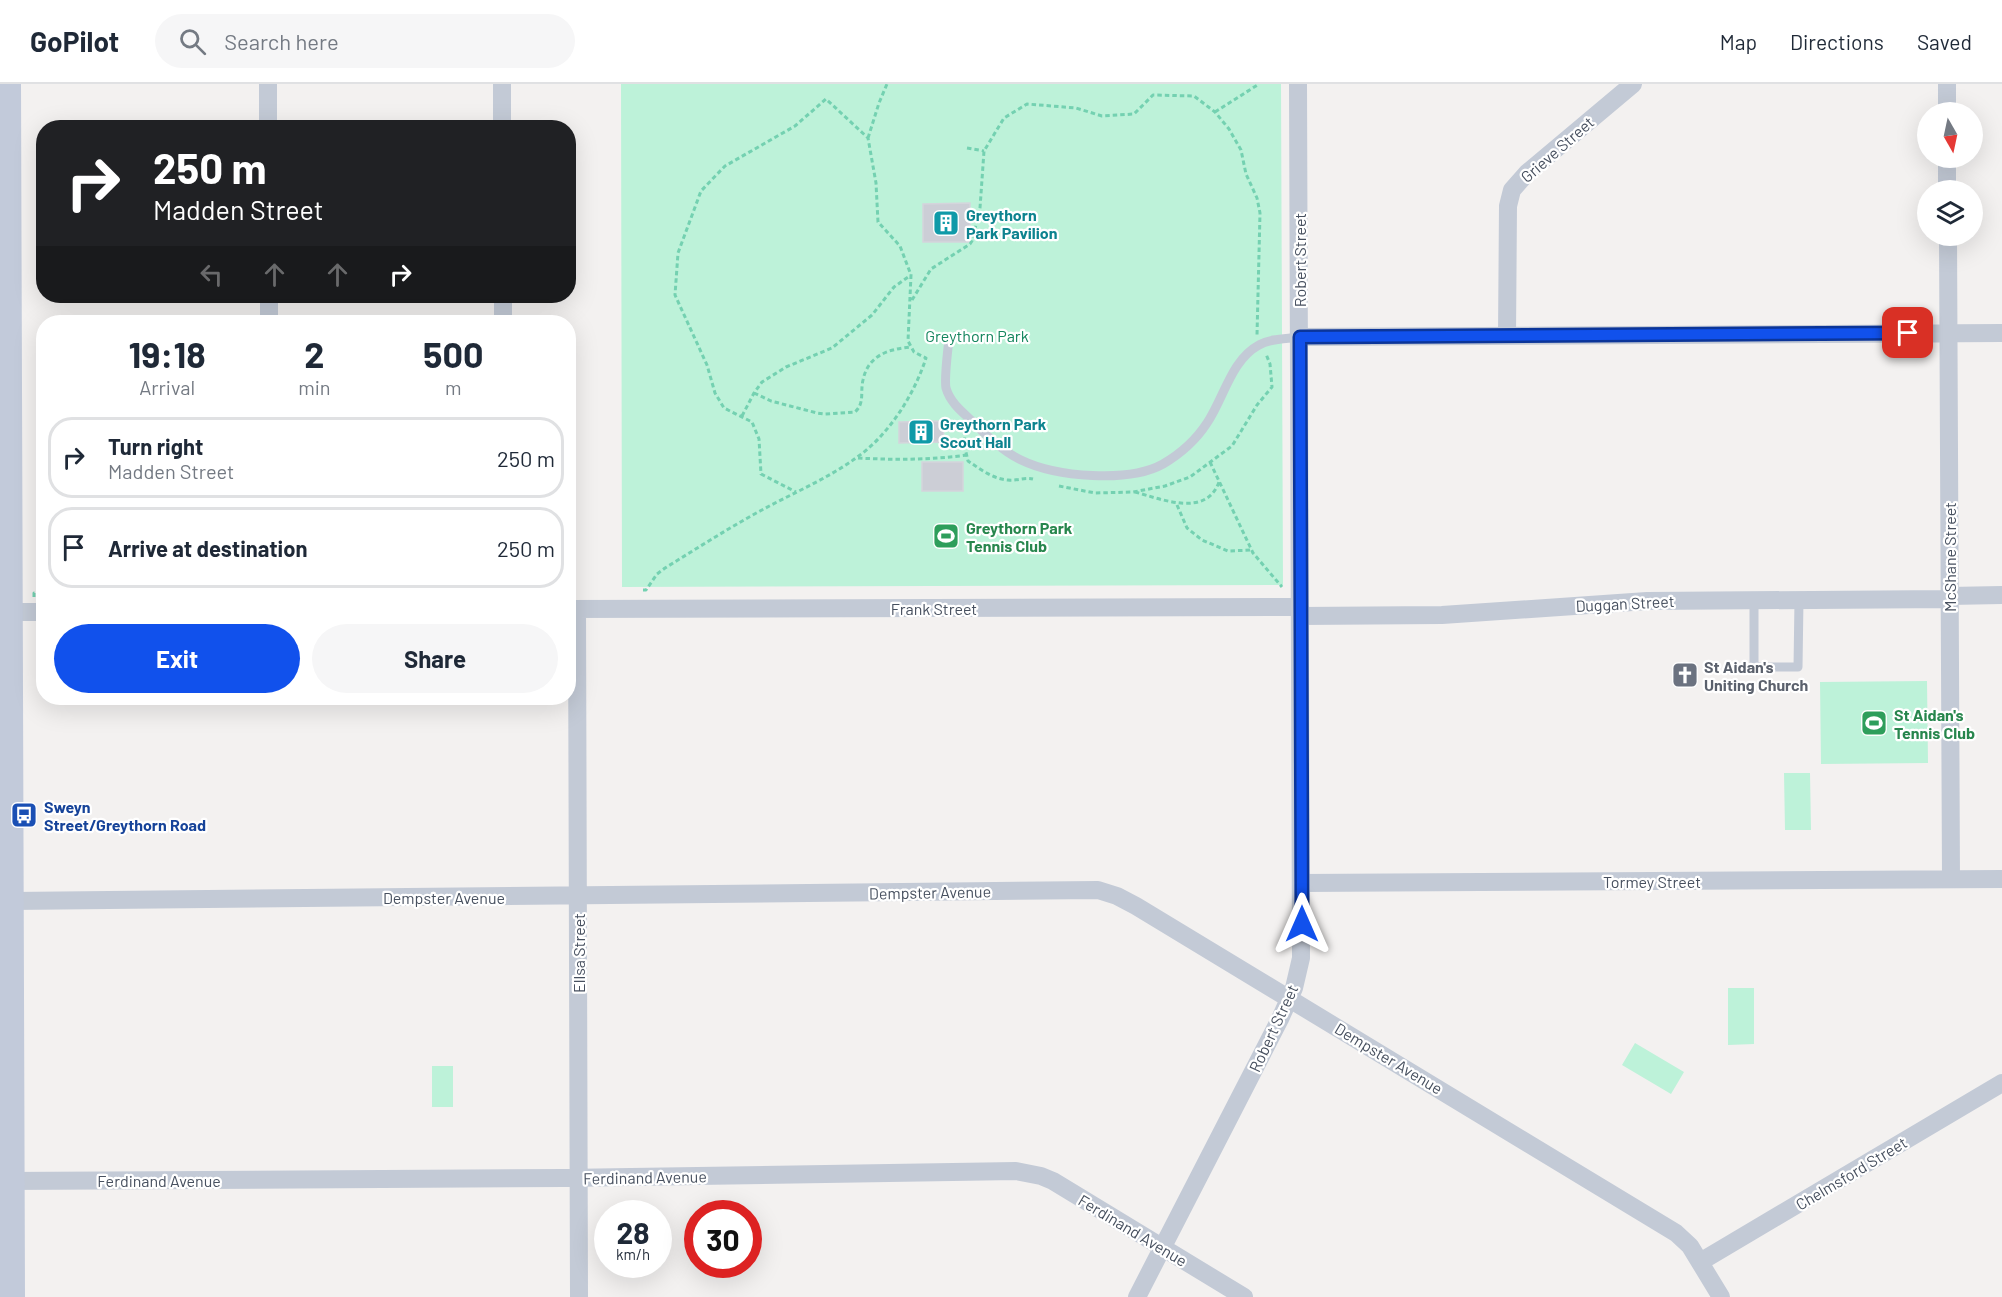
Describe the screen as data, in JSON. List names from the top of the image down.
{
  "streets": {
    "street": [
      "Grieve Street",
      "Robert Street",
      "McShane Street",
      "Duggan Street",
      "Frank Street",
      "Tormey Street",
      "Dempster Avenue",
      "Ellsa Street",
      "Chelmsford Street",
      "Ferdinand Avenue"
    ]
  },
  "crossings": [
    ["Robert Street", "Duggan Street"],
    ["Robert Street", "Frank Street"],
    ["Robert Street", "Tormey Street"],
    ["Robert Street", "Dempster Avenue"],
    ["Robert Street", "Ferdinand Avenue"],
    ["McShane Street", "Duggan Street"],
    ["McShane Street", "Tormey Street"],
    ["Duggan Street", "Frank Street"],
    ["Dempster Avenue", "Ellsa Street"],
    ["Dempster Avenue", "Chelmsford Street"],
    ["Ellsa Street", "Ferdinand Avenue"]
  ],
  "parks": ["Greythorn Park"],
  "places": {
    "building": ["Greythorn Park Pavilion", "Greythorn Park Scout Hall"],
    "sports": ["Greythorn Park Tennis Club", "St Aidan's Tennis Club"],
    "church": ["St Aidan's Uniting Church"],
    "bus stop": ["Sweyn Street/Greythorn Road"]
  },
  "north": "bottom",
  "page": {
    "header": "GoPilot",
    "search": "Search here",
    "nav": ["Map", "Directions", "Saved"],
    "turn": ["250 m", "Madden Street"],
    "eta": [
      "19:18",
      "Arrival",
      "2",
      "min",
      "500",
      "m"
    ],
    "list": [
      {
        "name": "Turn right",
        "note": "Madden Street",
        "value": "250 m"
      },
      {
        "name": "Arrive at destination",
        "value": "250 m"
      }
    ],
    "buttons": ["Exit", "Share"],
    "speed": "28 km/h",
    "limit": "30"
  }
}
